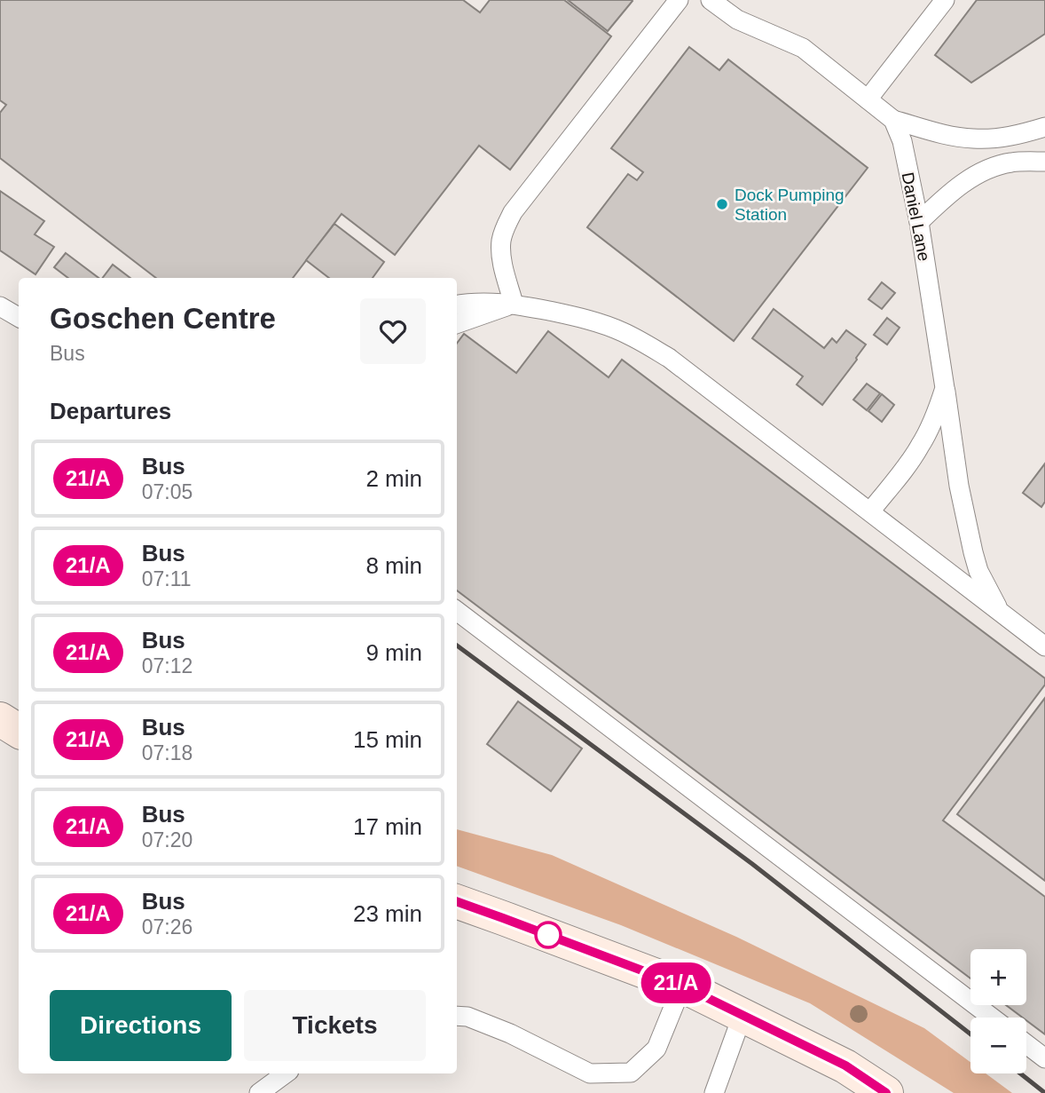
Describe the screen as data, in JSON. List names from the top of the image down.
{
  "streets": {
    "lane": ["Daniel Lane"]
  },
  "places": ["Dock Pumping Station"],
  "lines": ["bus line 21/A"],
  "page": {
    "on_map": "21/A",
    "heading": [
      ["Goschen Centre", "Bus"],
      "Departures"
    ],
    "list": [
      {
        "mark": "21/A",
        "name": "Bus",
        "note": "07:05",
        "value": "2 min"
      },
      {
        "mark": "21/A",
        "name": "Bus",
        "note": "07:11",
        "value": "8 min"
      },
      {
        "mark": "21/A",
        "name": "Bus",
        "note": "07:12",
        "value": "9 min"
      },
      {
        "mark": "21/A",
        "name": "Bus",
        "note": "07:18",
        "value": "15 min"
      },
      {
        "mark": "21/A",
        "name": "Bus",
        "note": "07:20",
        "value": "17 min"
      },
      {
        "mark": "21/A",
        "name": "Bus",
        "note": "07:26",
        "value": "23 min"
      }
    ],
    "map_buttons": ["+", "−"],
    "buttons": ["Directions", "Tickets"]
  }
}
